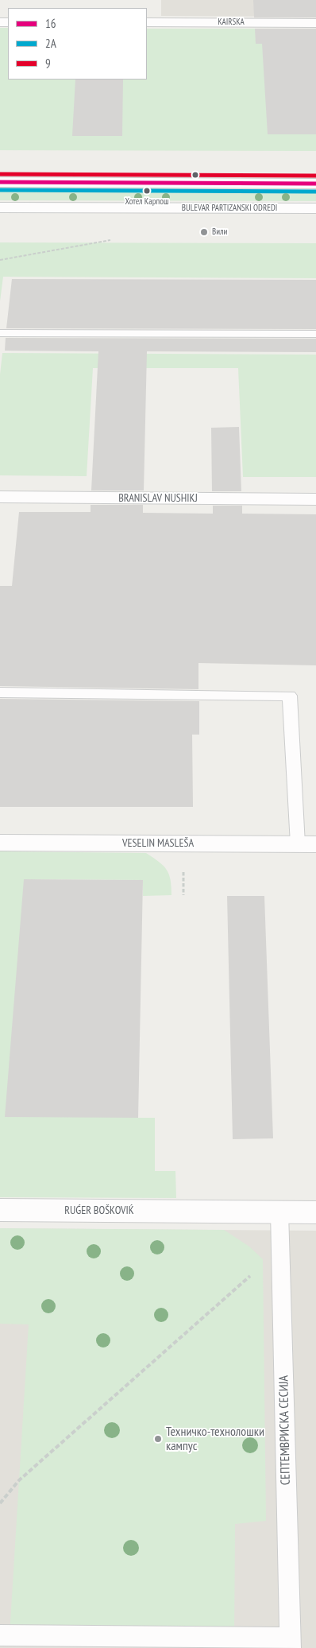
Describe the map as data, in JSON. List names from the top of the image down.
{
  "streets": {
    "street": [
      "KAIRSKA",
      "BULEVAR PARTIZANSKI ODREDI",
      "BRANISLAV NUSHIKJ",
      "VESELIN MASLEŠA",
      "RUǴER BOŠKOVIḰ"
    ],
    "lane": ["СЕПТЕМВРИСКА СЕСИЈА"]
  },
  "crossings": [
    ["RUǴER BOŠKOVIḰ", "СЕПТЕМВРИСКА СЕСИЈА"]
  ],
  "places": ["Хотел Карпош", "Вили", "Техничко-технолошки кампус"],
  "lines": ["transit line 9", "transit line 16", "transit line 2A"],
  "legend": ["16", "2A", "9"]
}
